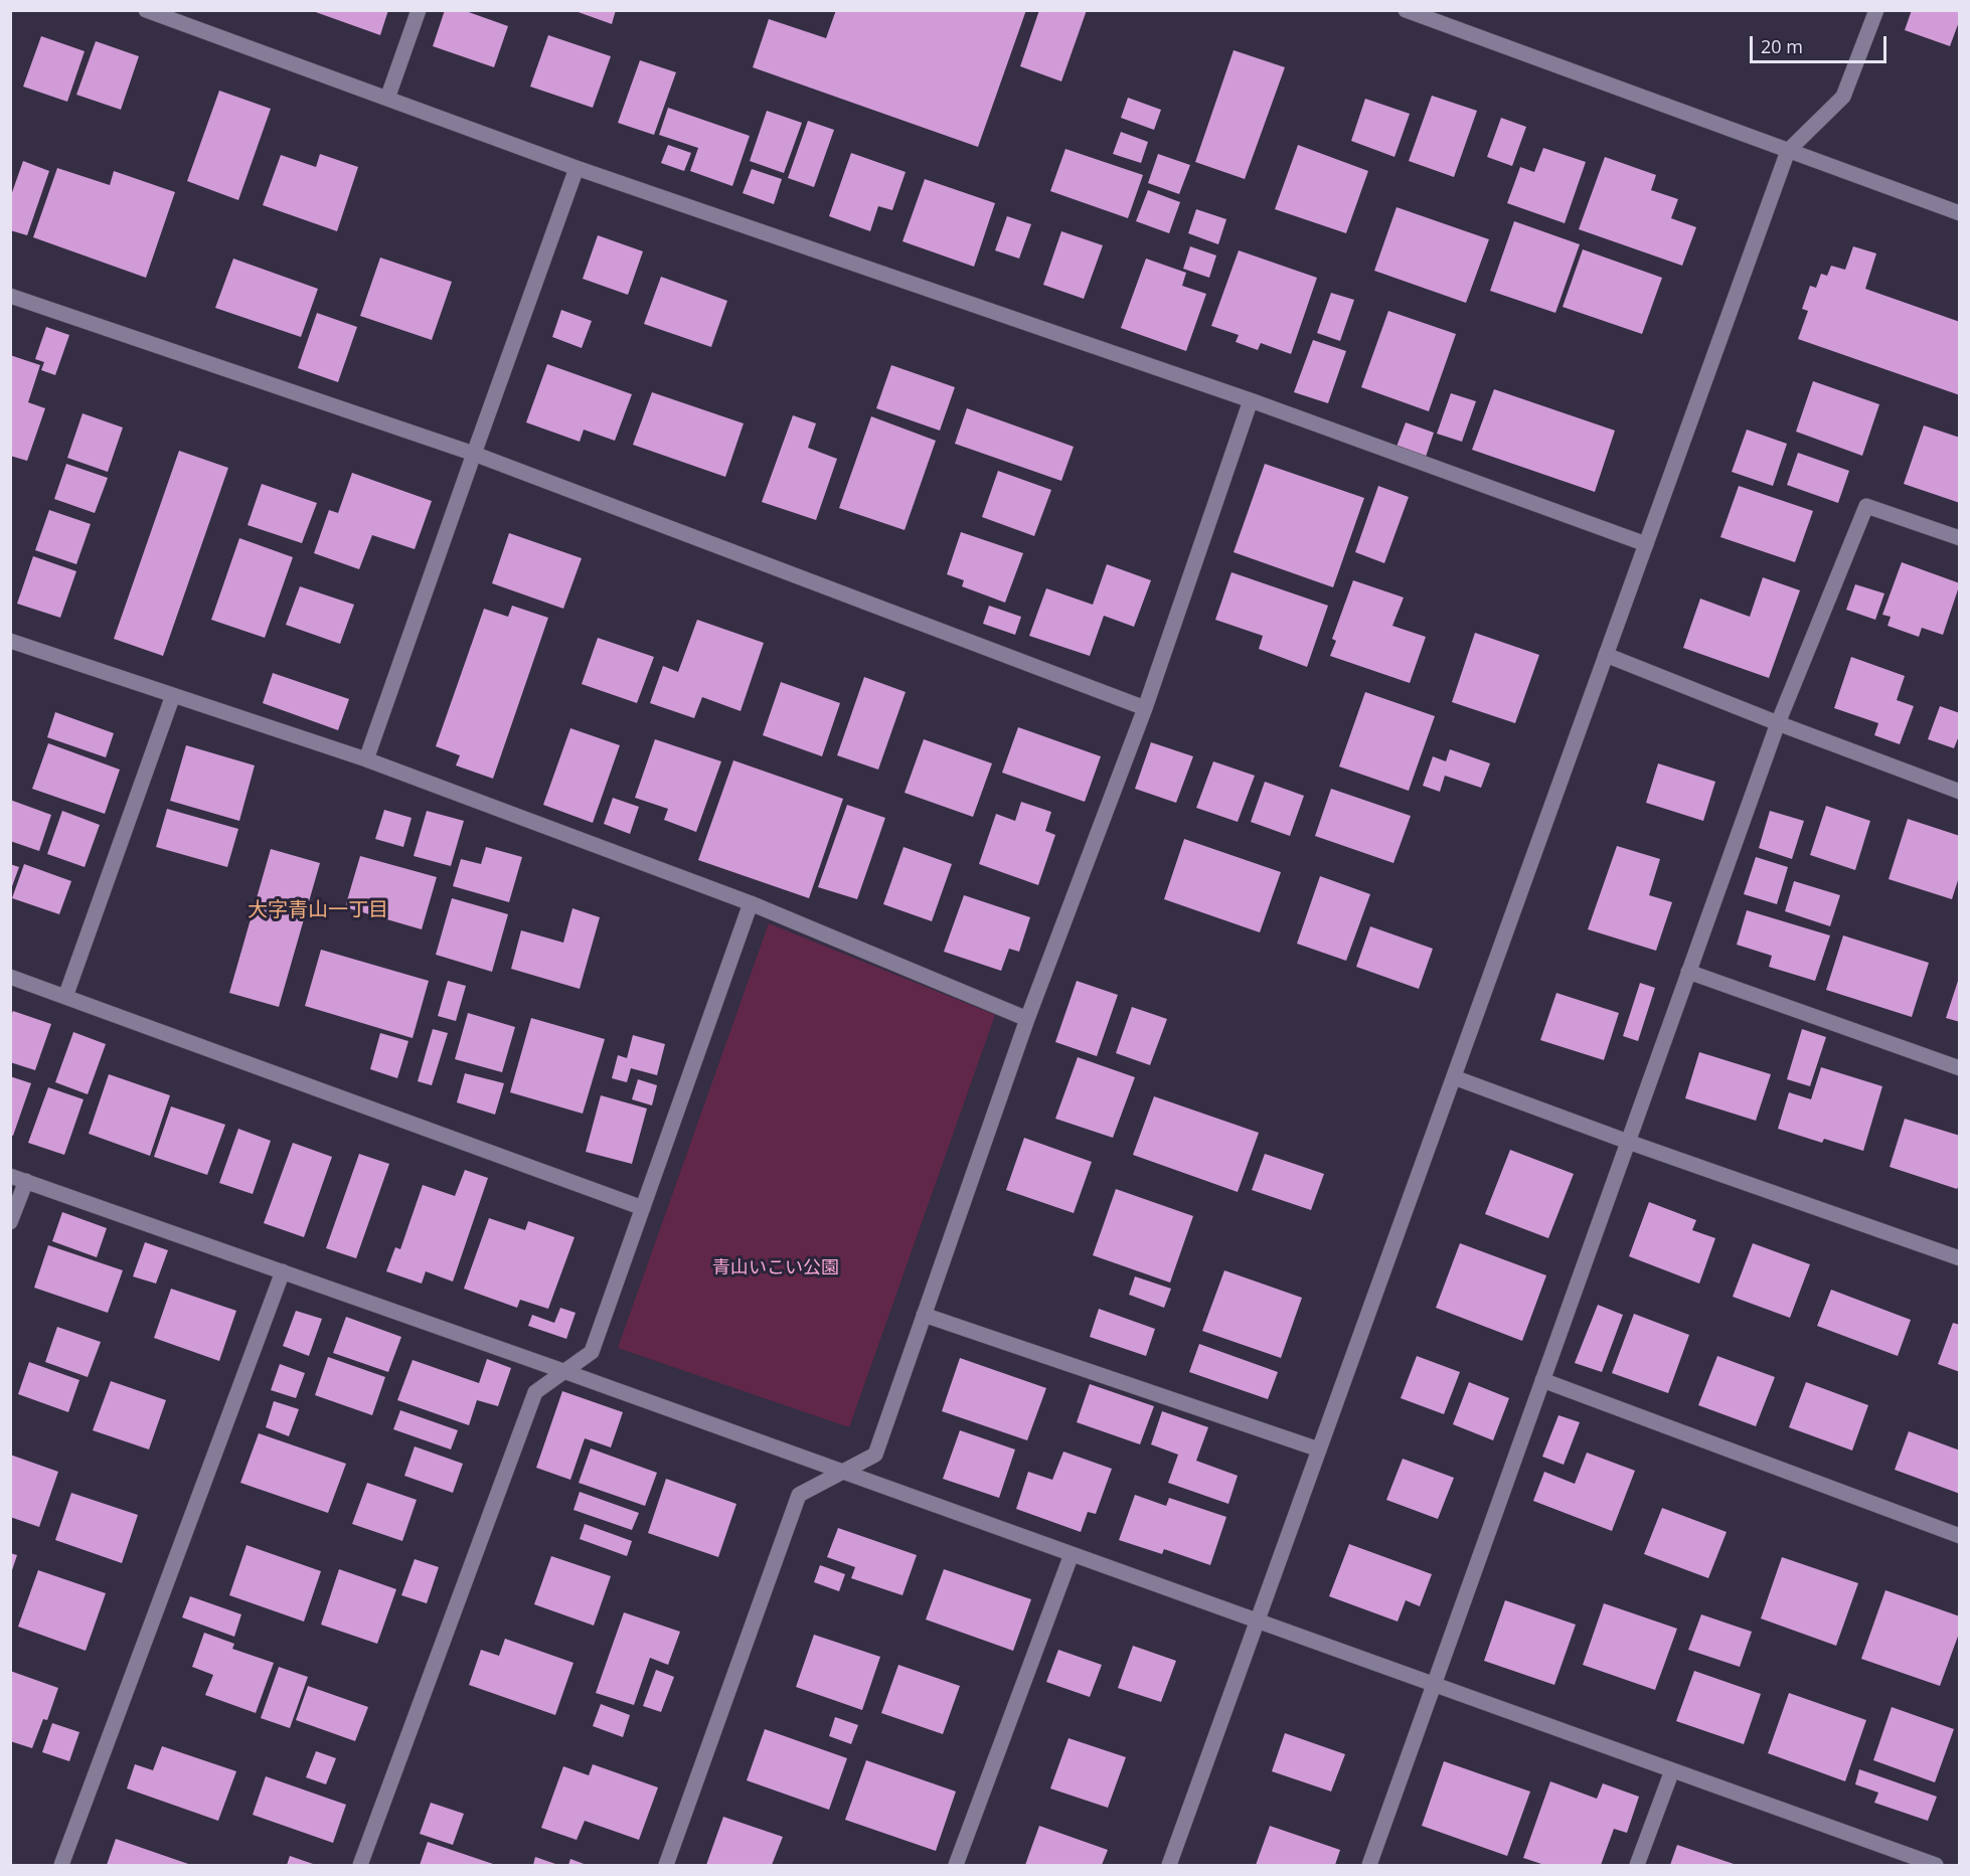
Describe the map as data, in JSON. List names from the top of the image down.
{
  "districts": ["大字青山一丁目"],
  "parks": ["青山いこい公園"],
  "scale_bar": "20 m"
}
